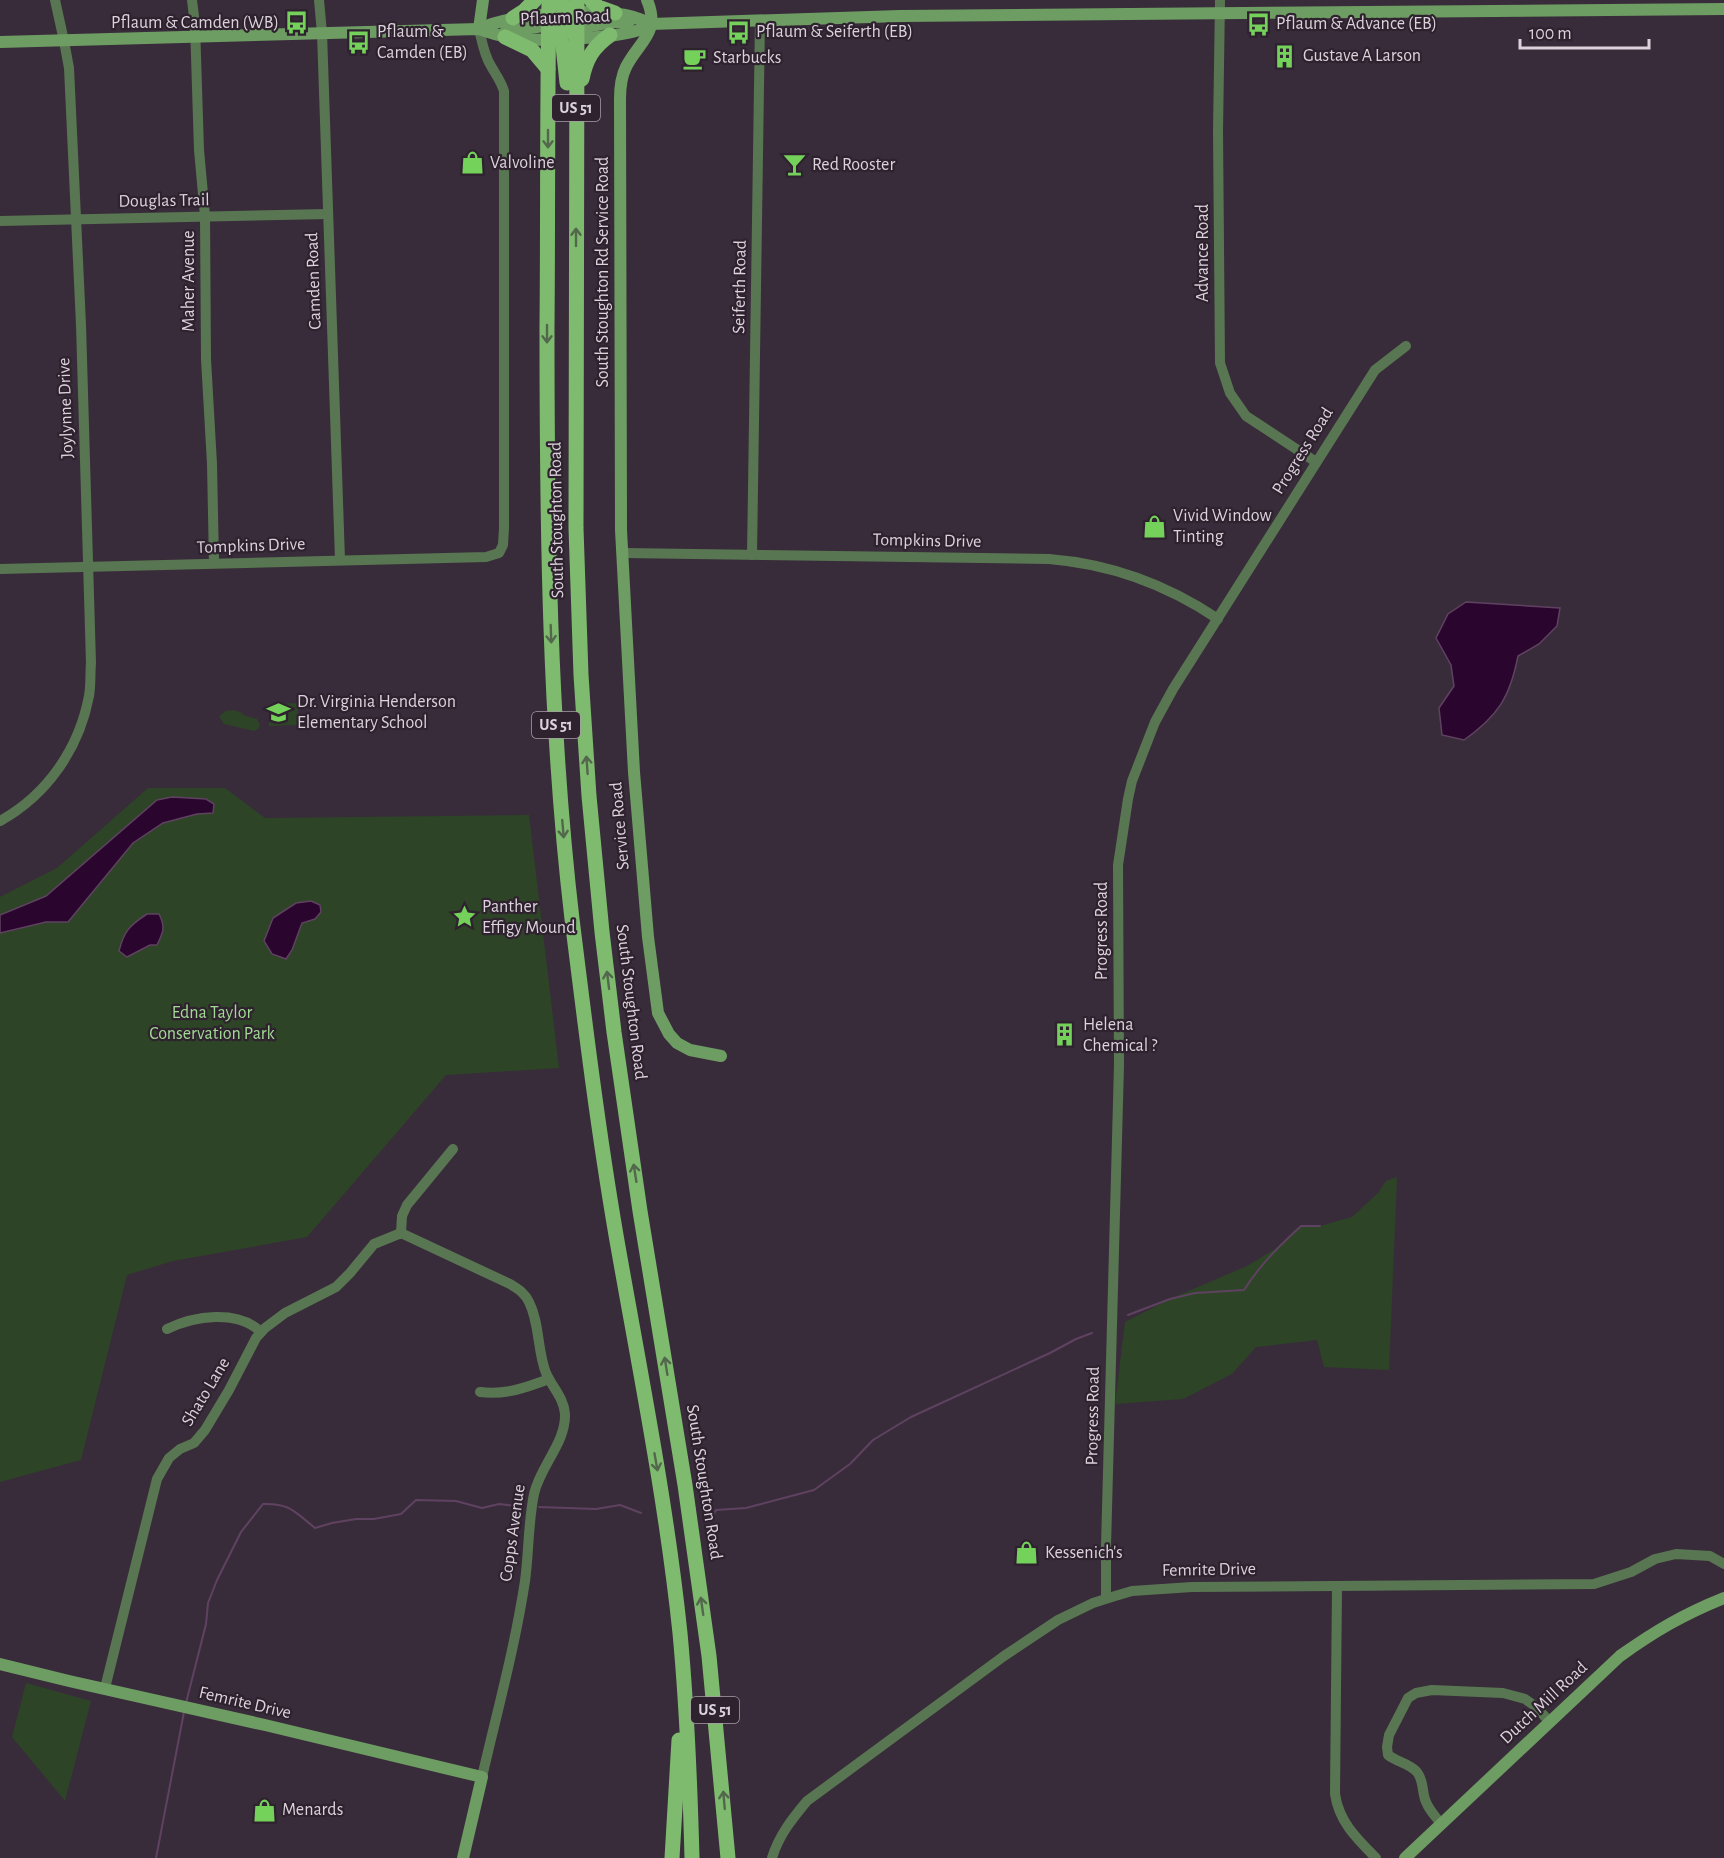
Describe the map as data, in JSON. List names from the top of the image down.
{
  "streets": {
    "main road": ["US 51", "South Stoughton Road"],
    "street": [
      "Pflaum Road",
      "Douglas Trail",
      "Advance Road",
      "South Stoughton Rd Service Road",
      "Maher Avenue",
      "Camden Road",
      "Seiferth Road",
      "Joylynne Drive",
      "Progress Road",
      "Tompkins Drive",
      "Service Road",
      "Shato Lane",
      "Copps Avenue",
      "Femrite Drive",
      "Dutch Mill Road"
    ]
  },
  "crossings": [
    ["Pflaum Road", "Advance Road"],
    ["Pflaum Road", "South Stoughton Rd Service Road"],
    ["Pflaum Road", "Maher Avenue"],
    ["Pflaum Road", "Camden Road"],
    ["Pflaum Road", "Seiferth Road"],
    ["Pflaum Road", "Joylynne Drive"],
    ["Pflaum Road", "South Stoughton Road"],
    ["Pflaum Road", "Tompkins Drive"],
    ["Douglas Trail", "Maher Avenue"],
    ["Douglas Trail", "Camden Road"],
    ["Douglas Trail", "Joylynne Drive"],
    ["Advance Road", "Progress Road"],
    ["South Stoughton Rd Service Road", "Tompkins Drive"],
    ["South Stoughton Rd Service Road", "Service Road"],
    ["Maher Avenue", "Tompkins Drive"],
    ["Camden Road", "Tompkins Drive"],
    ["Seiferth Road", "Tompkins Drive"],
    ["Joylynne Drive", "Tompkins Drive"],
    ["Progress Road", "Tompkins Drive"],
    ["Progress Road", "Femrite Drive"],
    ["Tompkins Drive", "Service Road"],
    ["Shato Lane", "Copps Avenue"],
    ["Shato Lane", "Femrite Drive"],
    ["Copps Avenue", "Femrite Drive"]
  ],
  "parks": ["Edna Taylor Conservation Park"],
  "places": {
    "bus stop": [
      "Pflaum & Camden (WB)",
      "Pflaum & Advance (EB)",
      "Pflaum & Seiferth (EB)",
      "Pflaum & Camden (EB)"
    ],
    "building": ["Gustave A Larson", "Helena Chemical ?"],
    "cafe": ["Starbucks"],
    "shop": [
      "Valvoline",
      "Vivid Window Tinting",
      "Kessenich's",
      "Menards"
    ],
    "bar": ["Red Rooster"],
    "school or university": ["Dr. Virginia Henderson Elementary School"],
    "place": ["Panther Effigy Mound"]
  },
  "scale_bar": "100 m"
}
